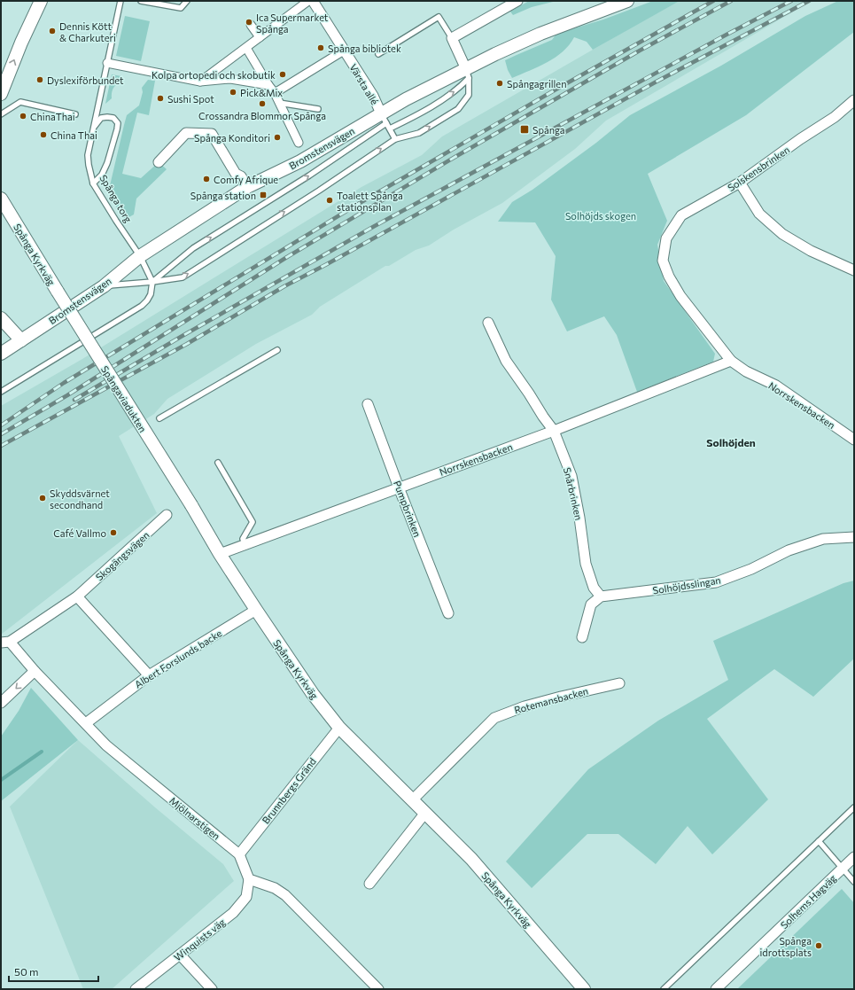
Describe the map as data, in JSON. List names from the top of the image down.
{
  "streets": {
    "street": [
      "Värsta allé",
      "Bromstensvägen",
      "Solskensbrinken",
      "Spånga Kyrkväg",
      "Spångaviadukten",
      "Norrskensbacken",
      "Snårbrinken",
      "Pumpbrinken",
      "Skogängsvägen",
      "Solhöjdsslingan",
      "Albert Forslunds backe",
      "Rotemansbacken",
      "Brunnbergs Gränd",
      "Mjölnarstigen",
      "Solhems Hagväg",
      "Winquists väg"
    ],
    "lane": ["Spånga torg"]
  },
  "crossings": [
    ["Värsta allé", "Bromstensvägen"],
    ["Bromstensvägen", "Spånga torg"],
    ["Solskensbrinken", "Norrskensbacken"],
    ["Spånga Kyrkväg", "Spångaviadukten"],
    ["Spånga Kyrkväg", "Norrskensbacken"],
    ["Spånga Kyrkväg", "Albert Forslunds backe"],
    ["Spånga Kyrkväg", "Rotemansbacken"],
    ["Spånga Kyrkväg", "Brunnbergs Gränd"],
    ["Norrskensbacken", "Snårbrinken"],
    ["Norrskensbacken", "Pumpbrinken"],
    ["Snårbrinken", "Solhöjdsslingan"],
    ["Skogängsvägen", "Mjölnarstigen"],
    ["Albert Forslunds backe", "Mjölnarstigen"],
    ["Brunnbergs Gränd", "Mjölnarstigen"],
    ["Mjölnarstigen", "Winquists väg"]
  ],
  "districts": ["Solhöjden"],
  "parks": ["Solhöjds skogen"],
  "places": {
    "other": [
      "Ica Supermarket Spånga",
      "Dennis Kött & Charkuteri",
      "Spånga bibliotek",
      "Kolpa ortopedi och skobutik",
      "Dyslexiförbundet",
      "Spångagrillen",
      "Pick&Mix",
      "Sushi Spot",
      "Crossandra Blommor Spånga",
      "ChinaThai",
      "China Thai",
      "Spånga Konditori",
      "Comfy Afrique",
      "Toalett Spånga stationsplan",
      "Skyddsvärnet secondhand",
      "Café Vallmo",
      "Spånga idrottsplats"
    ],
    "transit": ["Spånga", "Spånga station"]
  },
  "scale_bar": "50 m"
}
